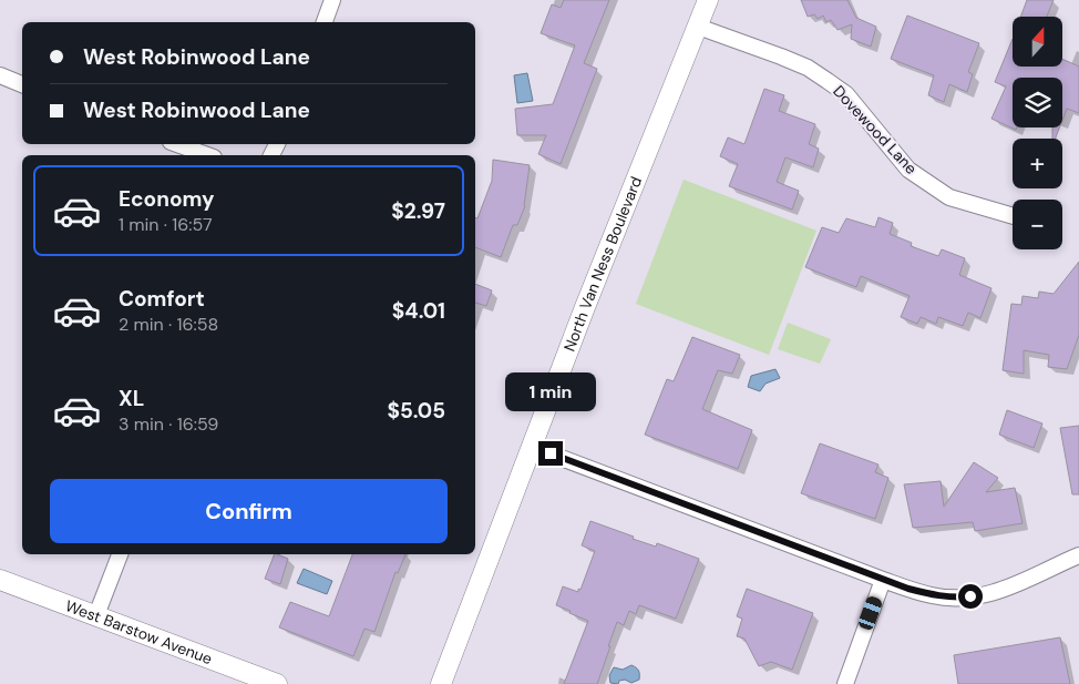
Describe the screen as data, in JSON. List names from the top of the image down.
{
  "streets": {
    "street": ["Dovewood Lane", "North Van Ness Boulevard", "West Barstow Avenue"]
  },
  "crossings": [
    ["Dovewood Lane", "North Van Ness Boulevard"]
  ],
  "north": "top",
  "page": {
    "map_buttons": ["+", "−"],
    "banner": ["West Robinwood Lane", "West Robinwood Lane"],
    "list": [
      {
        "name": "Economy",
        "note": "1 min · 16:57",
        "value": "$2.97"
      },
      {
        "name": "Comfort",
        "note": "2 min · 16:58",
        "value": "$4.01"
      },
      {
        "name": "XL",
        "note": "3 min · 16:59",
        "value": "$5.05"
      }
    ],
    "bubble": "1 min",
    "buttons": "Confirm"
  }
}
